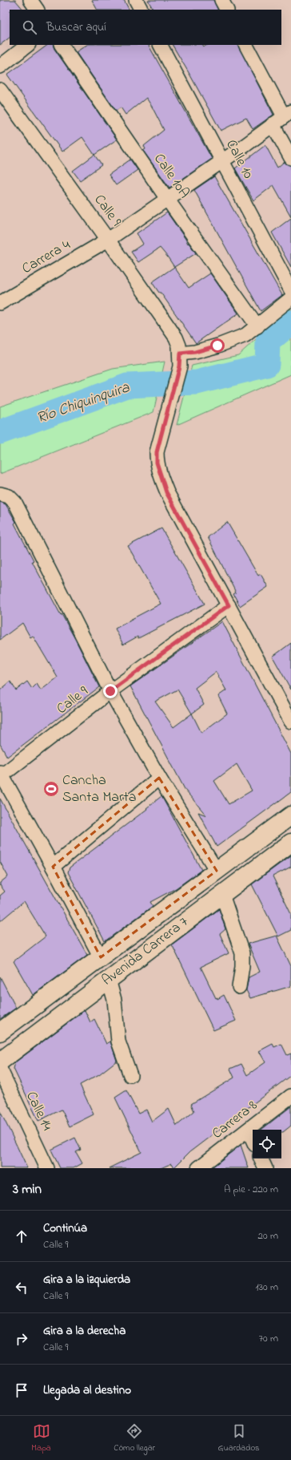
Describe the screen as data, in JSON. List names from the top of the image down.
{
  "streets": {
    "main road": ["Avenida Carrera 7"],
    "street": [
      "Calle 10",
      "Calle 10A",
      "Calle 9",
      "Carrera 4",
      "Calle 14",
      "Carrera 8"
    ]
  },
  "crossings": [
    ["Calle 10", "Carrera 4"],
    ["Calle 10A", "Carrera 4"],
    ["Calle 9", "Carrera 4"]
  ],
  "water": ["Río Chiquinquira"],
  "places": {
    "sports": ["Cancha Santa Marta"]
  },
  "page": {
    "search": "Buscar aquí",
    "heading": ["3 min", "A pie · 220 m"],
    "list": [
      ["Continúa", "Calle 9", "20 m"],
      ["Gira a la izquierda", "Calle 9", "130 m"],
      ["Gira a la derecha", "Calle 9", "70 m"],
      "Llegada al destino"
    ],
    "nav": ["Mapa", "Cómo llegar", "Guardados"]
  }
}
